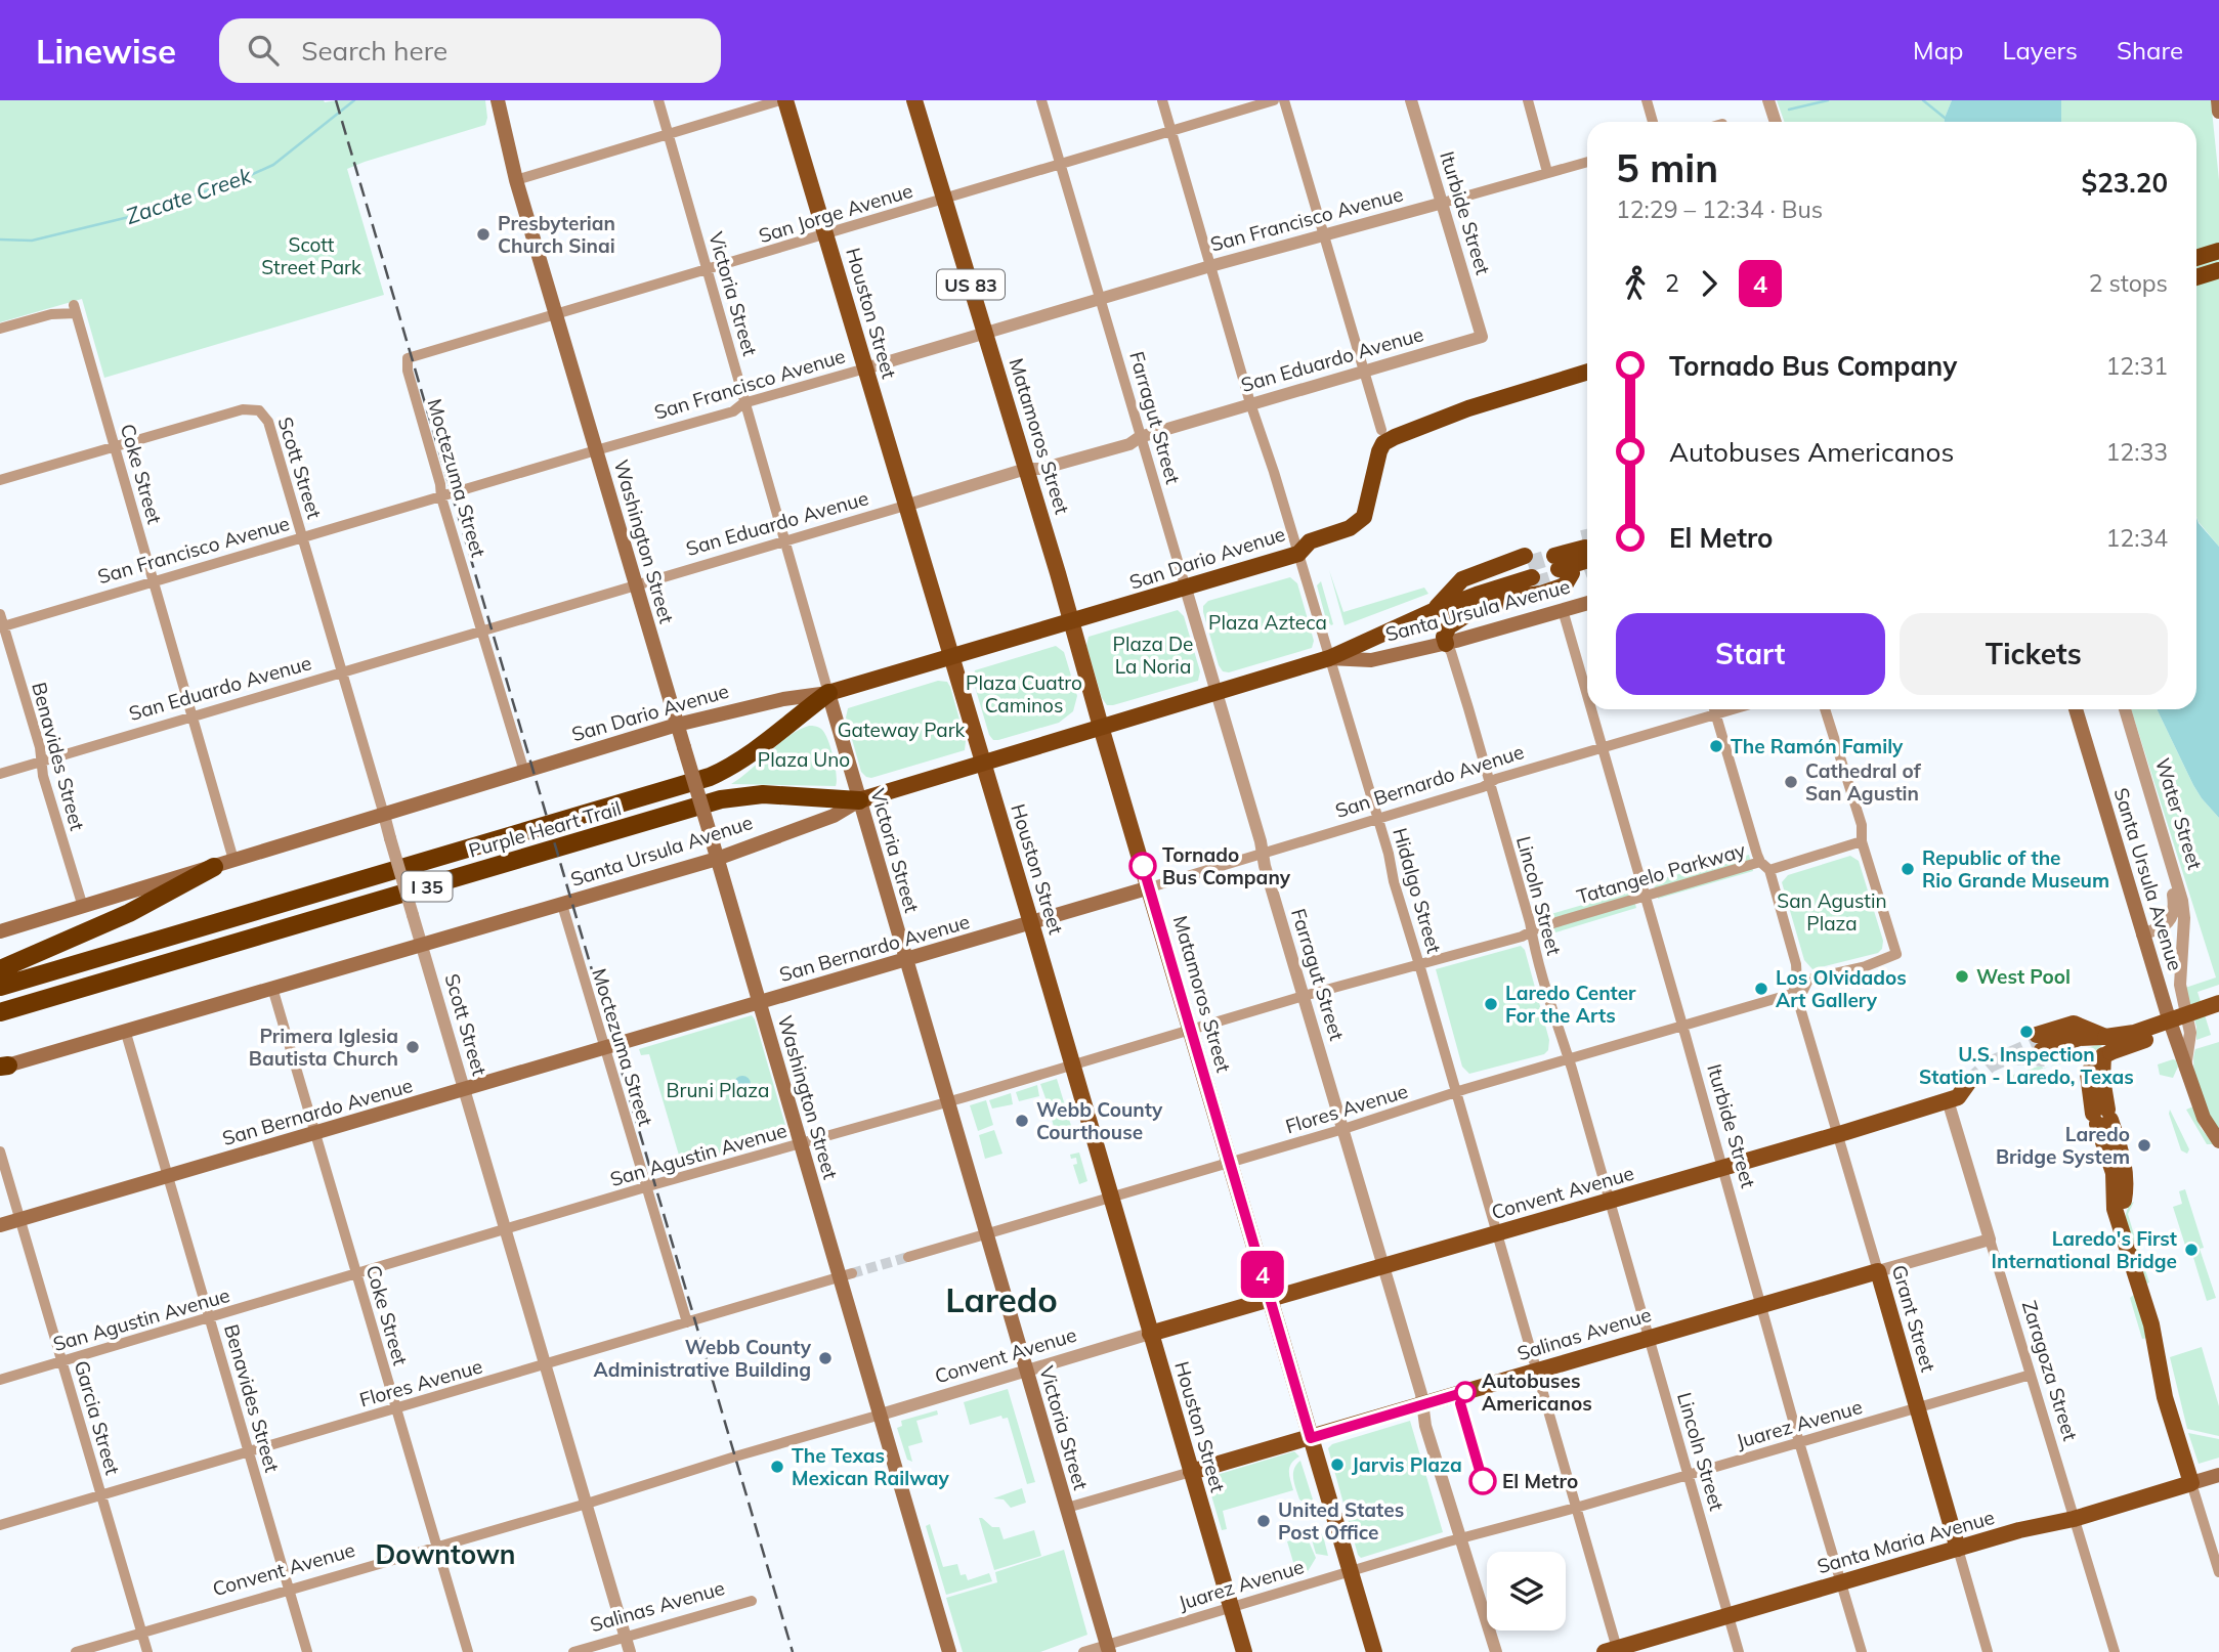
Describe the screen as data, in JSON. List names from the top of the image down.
{
  "streets": {
    "highway": [
      "San Dario Avenue",
      "Santa Ursula Avenue",
      "Purple Heart Trail",
      "I 35"
    ],
    "main road": [
      "US 83",
      "Victoria Street",
      "Houston Street",
      "Matamoros Street",
      "Washington Street",
      "San Bernardo Avenue",
      "Convent Avenue",
      "Grant Street",
      "Salinas Avenue",
      "Santa Maria Avenue"
    ],
    "street": [
      "San Jorge Avenue",
      "Iturbide Street",
      "San Francisco Avenue",
      "San Eduardo Avenue",
      "Farragut Street",
      "Scott Street",
      "Coke Street",
      "Moctezuma Street",
      "Benavides Street",
      "Water Street",
      "Tatangelo Parkway",
      "Hidalgo Street",
      "Lincoln Street",
      "Flores Avenue",
      "San Agustin Avenue",
      "Zaragoza Street",
      "Garcia Street",
      "Juarez Avenue"
    ]
  },
  "crossings": [
    ["San Jorge Avenue", "Victoria Street"],
    ["San Jorge Avenue", "Houston Street"],
    ["San Jorge Avenue", "Farragut Street"],
    ["San Jorge Avenue", "Matamoros Street"],
    ["San Jorge Avenue", "Moctezuma Street"],
    ["San Jorge Avenue", "Washington Street"],
    ["San Jorge Avenue", "Hidalgo Street"],
    ["Iturbide Street", "San Francisco Avenue"],
    ["Iturbide Street", "San Eduardo Avenue"],
    ["Iturbide Street", "Santa Ursula Avenue"],
    ["Iturbide Street", "San Bernardo Avenue"],
    ["Iturbide Street", "Tatangelo Parkway"],
    ["Iturbide Street", "Flores Avenue"],
    ["Iturbide Street", "Convent Avenue"],
    ["Iturbide Street", "Salinas Avenue"],
    ["Iturbide Street", "Juarez Avenue"],
    ["Iturbide Street", "Santa Maria Avenue"],
    ["San Francisco Avenue", "Victoria Street"],
    ["San Francisco Avenue", "Houston Street"],
    ["San Francisco Avenue", "Farragut Street"],
    ["San Francisco Avenue", "Matamoros Street"],
    ["San Francisco Avenue", "Scott Street"],
    ["San Francisco Avenue", "Coke Street"],
    ["San Francisco Avenue", "Moctezuma Street"],
    ["San Francisco Avenue", "Washington Street"],
    ["San Francisco Avenue", "Benavides Street"],
    ["San Francisco Avenue", "Hidalgo Street"],
    ["Victoria Street", "San Eduardo Avenue"],
    ["Victoria Street", "San Dario Avenue"],
    ["Victoria Street", "Santa Ursula Avenue"],
    ["Victoria Street", "San Bernardo Avenue"],
    ["Victoria Street", "Purple Heart Trail"],
    ["Victoria Street", "Flores Avenue"],
    ["Victoria Street", "San Agustin Avenue"],
    ["Victoria Street", "Convent Avenue"],
    ["Victoria Street", "Salinas Avenue"],
    ["Victoria Street", "Juarez Avenue"],
    ["Houston Street", "San Eduardo Avenue"],
    ["Houston Street", "San Dario Avenue"],
    ["Houston Street", "Santa Ursula Avenue"],
    ["Houston Street", "San Bernardo Avenue"],
    ["Houston Street", "Flores Avenue"],
    ["Houston Street", "San Agustin Avenue"],
    ["Houston Street", "Convent Avenue"],
    ["Houston Street", "Salinas Avenue"],
    ["Houston Street", "Juarez Avenue"],
    ["San Eduardo Avenue", "Farragut Street"],
    ["San Eduardo Avenue", "Matamoros Street"],
    ["San Eduardo Avenue", "Scott Street"],
    ["San Eduardo Avenue", "Coke Street"],
    ["San Eduardo Avenue", "Moctezuma Street"],
    ["San Eduardo Avenue", "Washington Street"],
    ["San Eduardo Avenue", "Benavides Street"],
    ["San Eduardo Avenue", "Hidalgo Street"],
    ["Farragut Street", "San Dario Avenue"],
    ["Farragut Street", "Santa Ursula Avenue"],
    ["Farragut Street", "San Bernardo Avenue"],
    ["Farragut Street", "Flores Avenue"],
    ["Farragut Street", "San Agustin Avenue"],
    ["Farragut Street", "Convent Avenue"],
    ["Farragut Street", "Salinas Avenue"],
    ["Farragut Street", "Juarez Avenue"],
    ["Matamoros Street", "San Dario Avenue"],
    ["Matamoros Street", "Santa Ursula Avenue"],
    ["Matamoros Street", "San Bernardo Avenue"],
    ["Matamoros Street", "Flores Avenue"],
    ["Matamoros Street", "San Agustin Avenue"],
    ["Matamoros Street", "Convent Avenue"],
    ["Matamoros Street", "Salinas Avenue"],
    ["Matamoros Street", "Juarez Avenue"],
    ["Scott Street", "Coke Street"],
    ["Scott Street", "San Dario Avenue"],
    ["Scott Street", "Santa Ursula Avenue"],
    ["Scott Street", "San Bernardo Avenue"],
    ["Scott Street", "Flores Avenue"],
    ["Scott Street", "San Agustin Avenue"],
    ["Scott Street", "Convent Avenue"],
    ["Scott Street", "Salinas Avenue"],
    ["Coke Street", "San Dario Avenue"],
    ["Coke Street", "Santa Ursula Avenue"],
    ["Coke Street", "San Bernardo Avenue"],
    ["Coke Street", "Flores Avenue"],
    ["Coke Street", "San Agustin Avenue"],
    ["Coke Street", "Convent Avenue"],
    ["Moctezuma Street", "San Dario Avenue"],
    ["Moctezuma Street", "Santa Ursula Avenue"],
    ["Moctezuma Street", "San Bernardo Avenue"],
    ["Moctezuma Street", "Flores Avenue"],
    ["Moctezuma Street", "San Agustin Avenue"],
    ["Washington Street", "San Dario Avenue"],
    ["Washington Street", "Santa Ursula Avenue"],
    ["Washington Street", "San Bernardo Avenue"],
    ["Washington Street", "Flores Avenue"],
    ["Washington Street", "San Agustin Avenue"],
    ["Washington Street", "Convent Avenue"],
    ["San Dario Avenue", "Benavides Street"],
    ["San Dario Avenue", "Purple Heart Trail"],
    ["San Dario Avenue", "Hidalgo Street"],
    ["Santa Ursula Avenue", "Benavides Street"],
    ["Santa Ursula Avenue", "Water Street"],
    ["Santa Ursula Avenue", "Purple Heart Trail"],
    ["Santa Ursula Avenue", "Hidalgo Street"],
    ["Santa Ursula Avenue", "Lincoln Street"],
    ["Benavides Street", "San Bernardo Avenue"],
    ["Benavides Street", "Flores Avenue"],
    ["Benavides Street", "San Agustin Avenue"],
    ["Benavides Street", "Convent Avenue"],
    ["San Bernardo Avenue", "Hidalgo Street"],
    ["San Bernardo Avenue", "Lincoln Street"],
    ["San Bernardo Avenue", "Garcia Street"],
    ["Tatangelo Parkway", "Lincoln Street"],
    ["Tatangelo Parkway", "San Agustin Avenue"],
    ["Hidalgo Street", "Flores Avenue"],
    ["Hidalgo Street", "San Agustin Avenue"],
    ["Hidalgo Street", "Convent Avenue"],
    ["Hidalgo Street", "Salinas Avenue"],
    ["Hidalgo Street", "Juarez Avenue"],
    ["Hidalgo Street", "Santa Maria Avenue"],
    ["Lincoln Street", "Flores Avenue"],
    ["Lincoln Street", "San Agustin Avenue"],
    ["Lincoln Street", "Convent Avenue"],
    ["Lincoln Street", "Salinas Avenue"],
    ["Lincoln Street", "Juarez Avenue"],
    ["Lincoln Street", "Santa Maria Avenue"],
    ["Flores Avenue", "Grant Street"],
    ["Flores Avenue", "Garcia Street"],
    ["San Agustin Avenue", "Garcia Street"],
    ["Convent Avenue", "Grant Street"],
    ["Convent Avenue", "Zaragoza Street"],
    ["Convent Avenue", "Garcia Street"],
    ["Grant Street", "Salinas Avenue"],
    ["Grant Street", "Juarez Avenue"],
    ["Grant Street", "Santa Maria Avenue"],
    ["Salinas Avenue", "Zaragoza Street"],
    ["Zaragoza Street", "Juarez Avenue"],
    ["Zaragoza Street", "Santa Maria Avenue"]
  ],
  "districts": ["Laredo", "Downtown"],
  "water": ["Zacate Creek"],
  "parks": [
    "Scott Street Park",
    "Plaza Azteca",
    "Plaza De La Noria",
    "Plaza Cuatro Caminos",
    "Gateway Park",
    "Plaza Uno",
    "San Agustin Plaza",
    "Bruni Plaza"
  ],
  "places": [
    "Presbyterian Church Sinai",
    "The Ramón Family",
    "Cathedral of San Agustin",
    "Tornado Bus Company",
    "Republic of the Rio Grande Museum",
    "West Pool",
    "Los Olvidados Art Gallery",
    "Laredo Center For the Arts",
    "U.S. Inspection Station - Laredo, Texas",
    "Primera Iglesia Bautista Church",
    "Webb County Courthouse",
    "Laredo Bridge System",
    "Laredo's First International Bridge",
    "Webb County Administrative Building",
    "Autobuses Americanos",
    "Jarvis Plaza",
    "The Texas Mexican Railway",
    "El Metro",
    "United States Post Office"
  ],
  "lines": ["bus line 4"],
  "page": {
    "header": "Linewise",
    "search": "Search here",
    "nav": ["Map", "Layers", "Share"],
    "on_map": "4",
    "heading": ["5 min", "12:29 – 12:34 · Bus", "$23.20"],
    "legs": ["2", "4", "2 stops"],
    "list": [
      {
        "name": "Tornado Bus Company",
        "value": "12:31"
      },
      {
        "name": "Autobuses Americanos",
        "value": "12:33"
      },
      {
        "name": "El Metro",
        "value": "12:34"
      }
    ],
    "buttons": ["Start", "Tickets"]
  }
}
